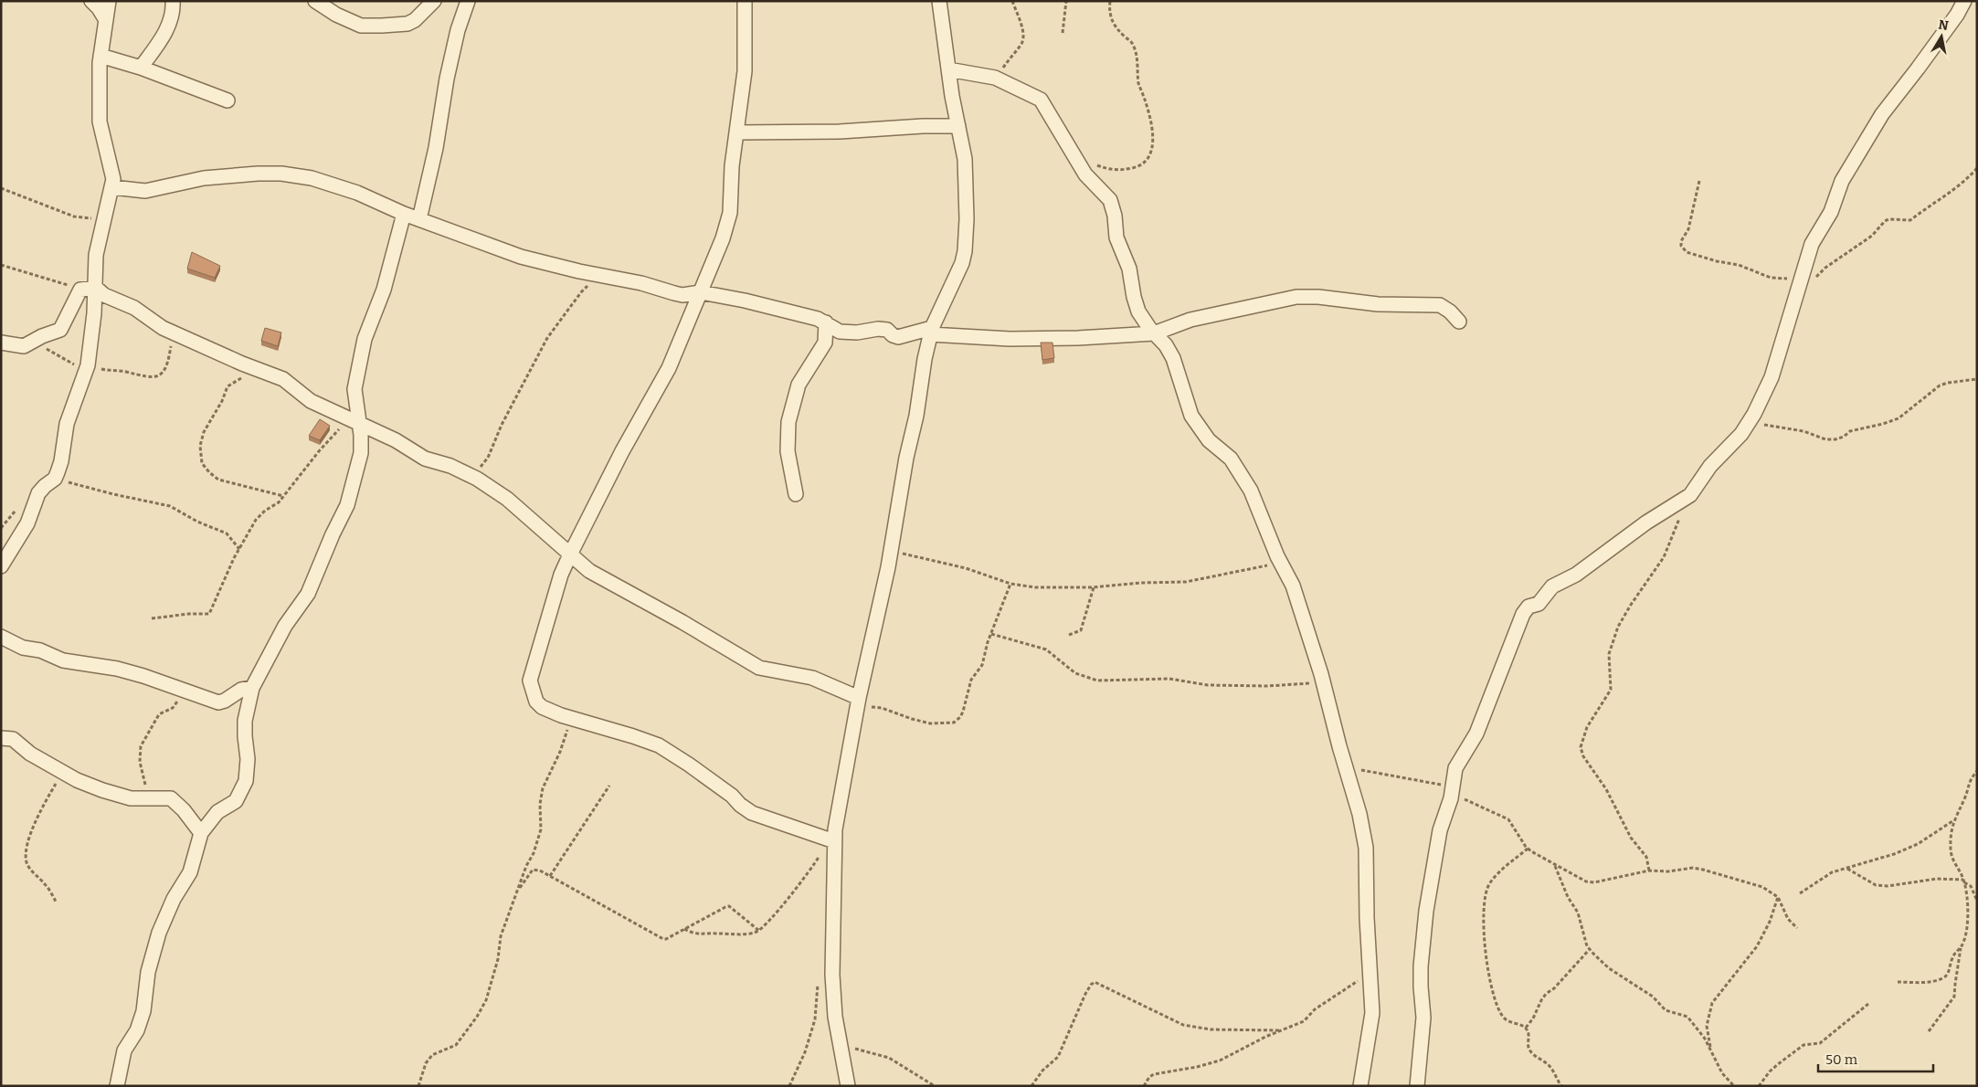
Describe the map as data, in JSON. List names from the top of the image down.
{
  "scale_bar": "50 m",
  "north": "top"
}
